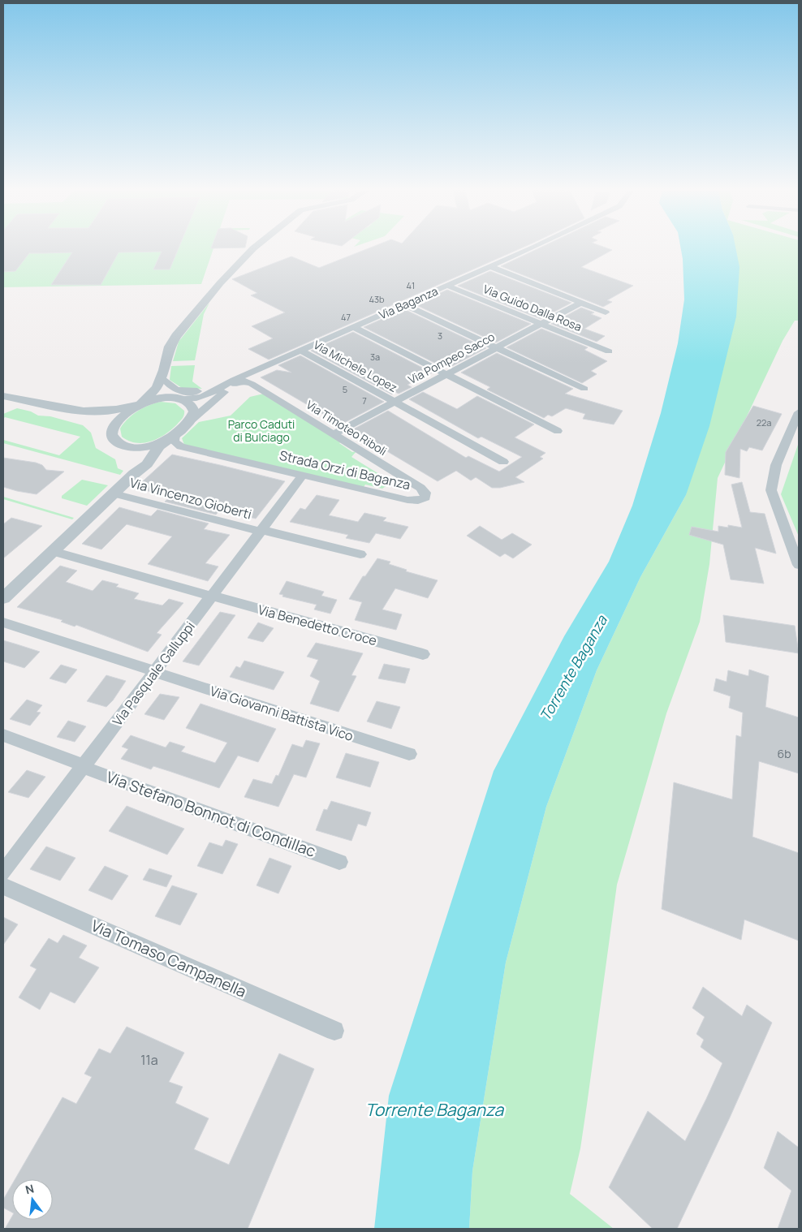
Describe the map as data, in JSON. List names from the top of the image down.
{
  "streets": {
    "street": [
      "Via Baganza",
      "Via Guido Dalla Rosa",
      "Via Pompeo Sacco",
      "Via Michele Lopez",
      "Via Timoteo Riboli",
      "Strada Orzi di Baganza",
      "Via Vincenzo Gioberti",
      "Via Benedetto Croce",
      "Via Pasquale Galluppi",
      "Via Giovanni Battista Vico",
      "Via Stefano Bonnot di Condillac",
      "Via Tomaso Campanella"
    ]
  },
  "crossings": [
    ["Via Baganza", "Via Guido Dalla Rosa"],
    ["Via Baganza", "Via Michele Lopez"],
    ["Via Baganza", "Via Timoteo Riboli"],
    ["Via Guido Dalla Rosa", "Via Pompeo Sacco"],
    ["Via Pompeo Sacco", "Via Michele Lopez"],
    ["Via Pompeo Sacco", "Via Timoteo Riboli"],
    ["Via Timoteo Riboli", "Strada Orzi di Baganza"],
    ["Strada Orzi di Baganza", "Via Pasquale Galluppi"],
    ["Via Vincenzo Gioberti", "Via Pasquale Galluppi"],
    ["Via Benedetto Croce", "Via Pasquale Galluppi"],
    ["Via Pasquale Galluppi", "Via Giovanni Battista Vico"],
    ["Via Pasquale Galluppi", "Via Stefano Bonnot di Condillac"]
  ],
  "water": ["Torrente Baganza"],
  "parks": ["Parco Caduti di Bulciago"],
  "house_numbers": [
    "41",
    "43b",
    "47",
    "3",
    "3a",
    "5",
    "7",
    "22a",
    "6b",
    "11a"
  ],
  "north": "top"
}
